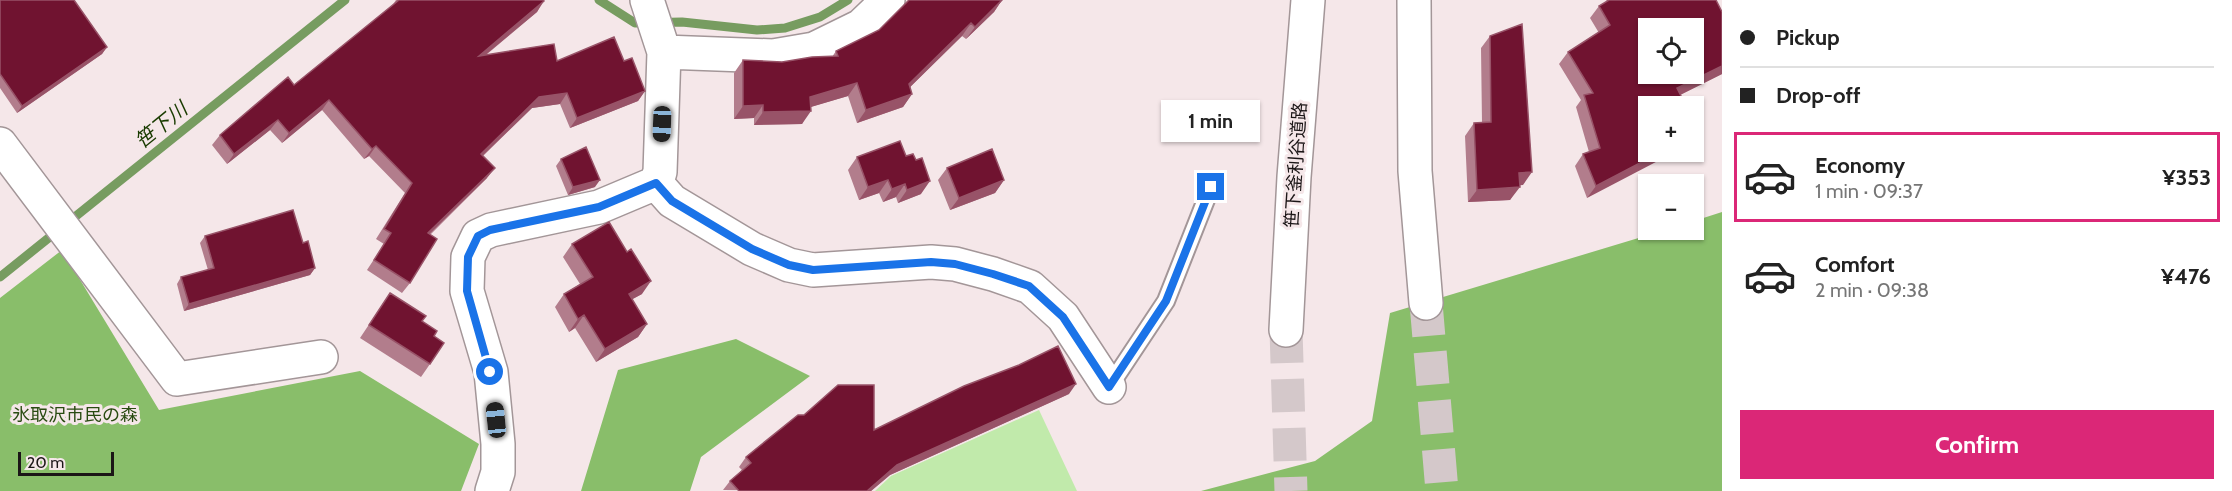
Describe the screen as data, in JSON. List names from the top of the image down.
{
  "streets": {
    "street": ["笹下釜利谷道路"]
  },
  "water": ["笹下川"],
  "parks": ["氷取沢市民の森"],
  "scale_bar": "20 m",
  "page": {
    "banner": ["Pickup", "Drop-off"],
    "map_buttons": ["+", "−"],
    "bubble": "1 min",
    "list": [
      {
        "name": "Economy",
        "note": "1 min · 09:37",
        "value": "¥353"
      },
      {
        "name": "Comfort",
        "note": "2 min · 09:38",
        "value": "¥476"
      }
    ],
    "buttons": "Confirm",
    "scale": "20 m"
  }
}
